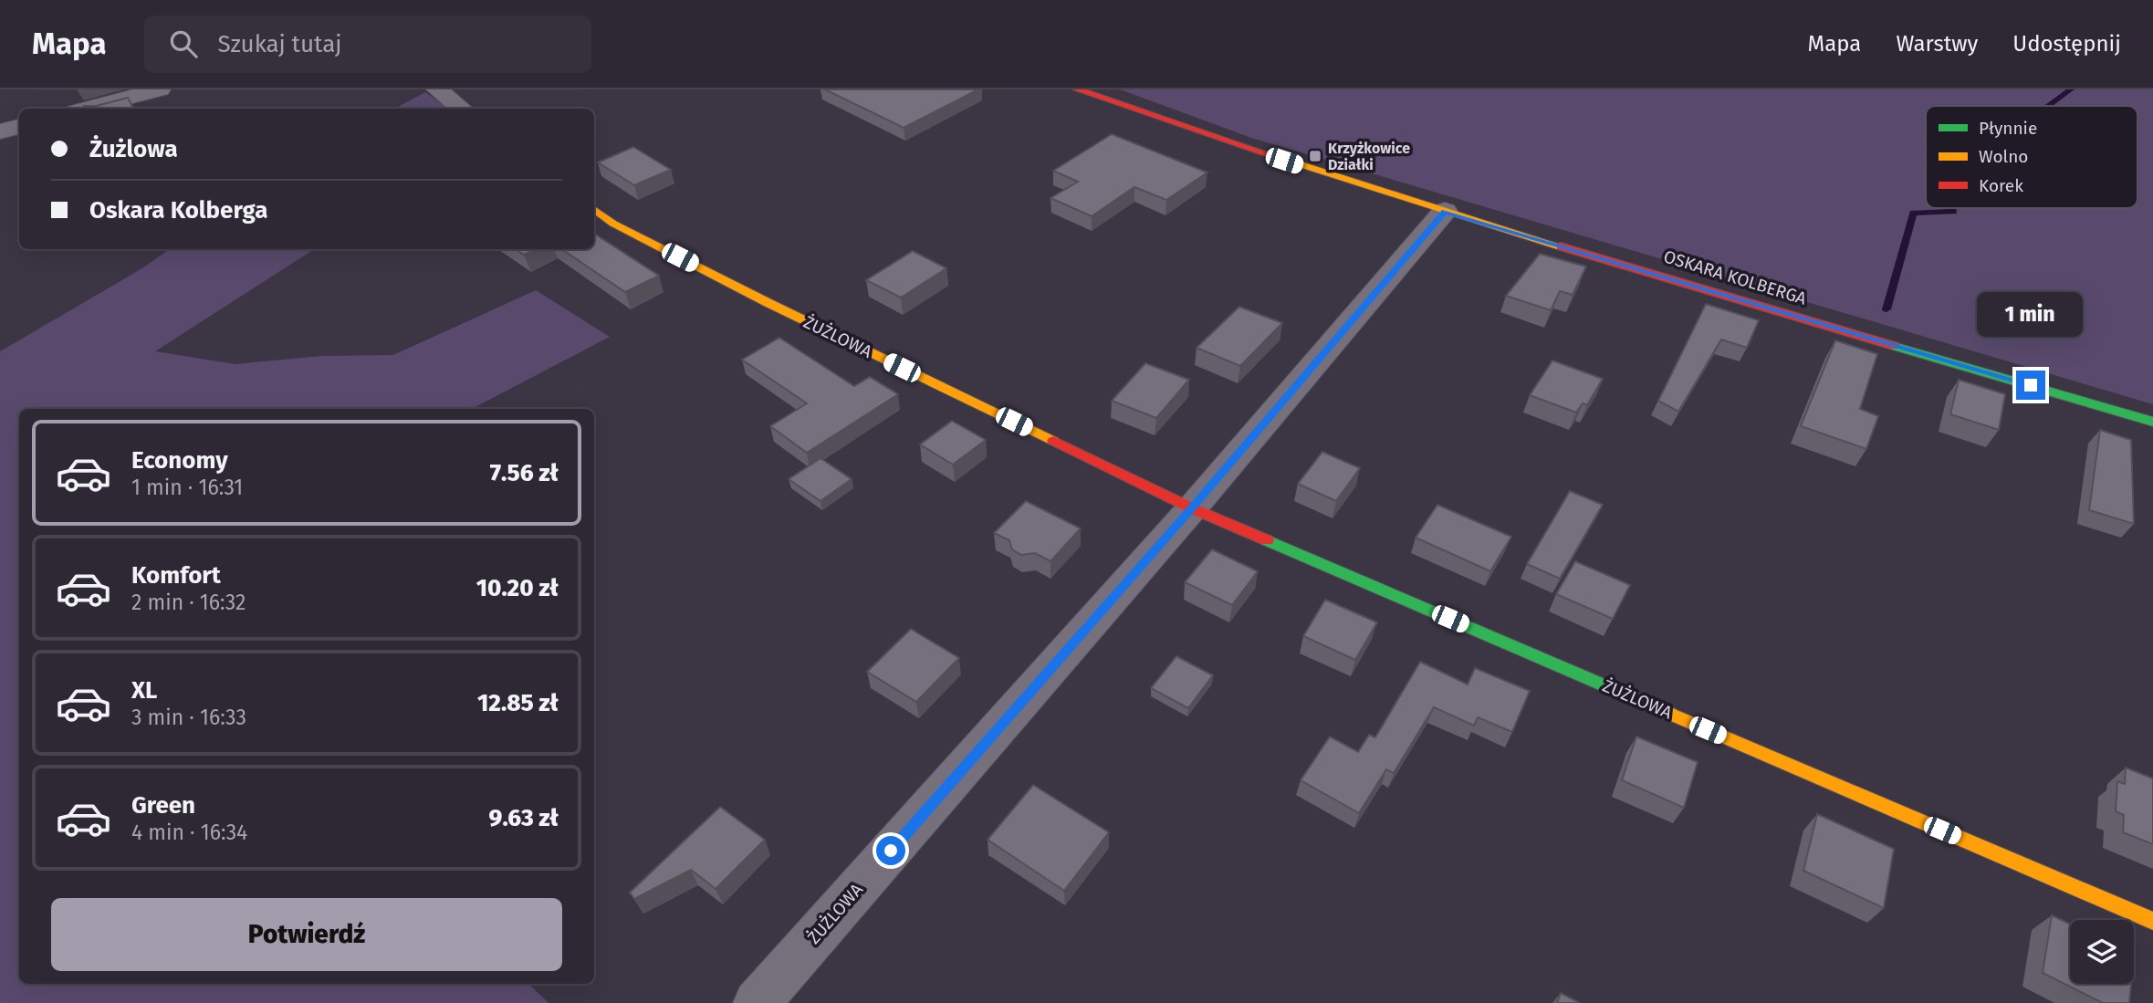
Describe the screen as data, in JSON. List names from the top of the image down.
{
  "streets": {
    "street": ["OSKARA KOLBERGA", "ŻUŻLOWA"]
  },
  "crossings": [
    ["OSKARA KOLBERGA", "ŻUŻLOWA"]
  ],
  "places": {
    "transit": ["Krzyżkowice Działki"]
  },
  "legend": ["Płynnie", "Wolno", "Korek"],
  "page": {
    "header": "Mapa",
    "search": "Szukaj tutaj",
    "nav": ["Mapa", "Warstwy", "Udostępnij"],
    "banner": ["Żużlowa", "Oskara Kolberga"],
    "bubble": "1 min",
    "list": [
      {
        "name": "Economy",
        "note": "1 min · 16:31",
        "value": "7.56 zł"
      },
      {
        "name": "Komfort",
        "note": "2 min · 16:32",
        "value": "10.20 zł"
      },
      {
        "name": "XL",
        "note": "3 min · 16:33",
        "value": "12.85 zł"
      },
      {
        "name": "Green",
        "note": "4 min · 16:34",
        "value": "9.63 zł"
      }
    ],
    "buttons": "Potwierdź"
  }
}
